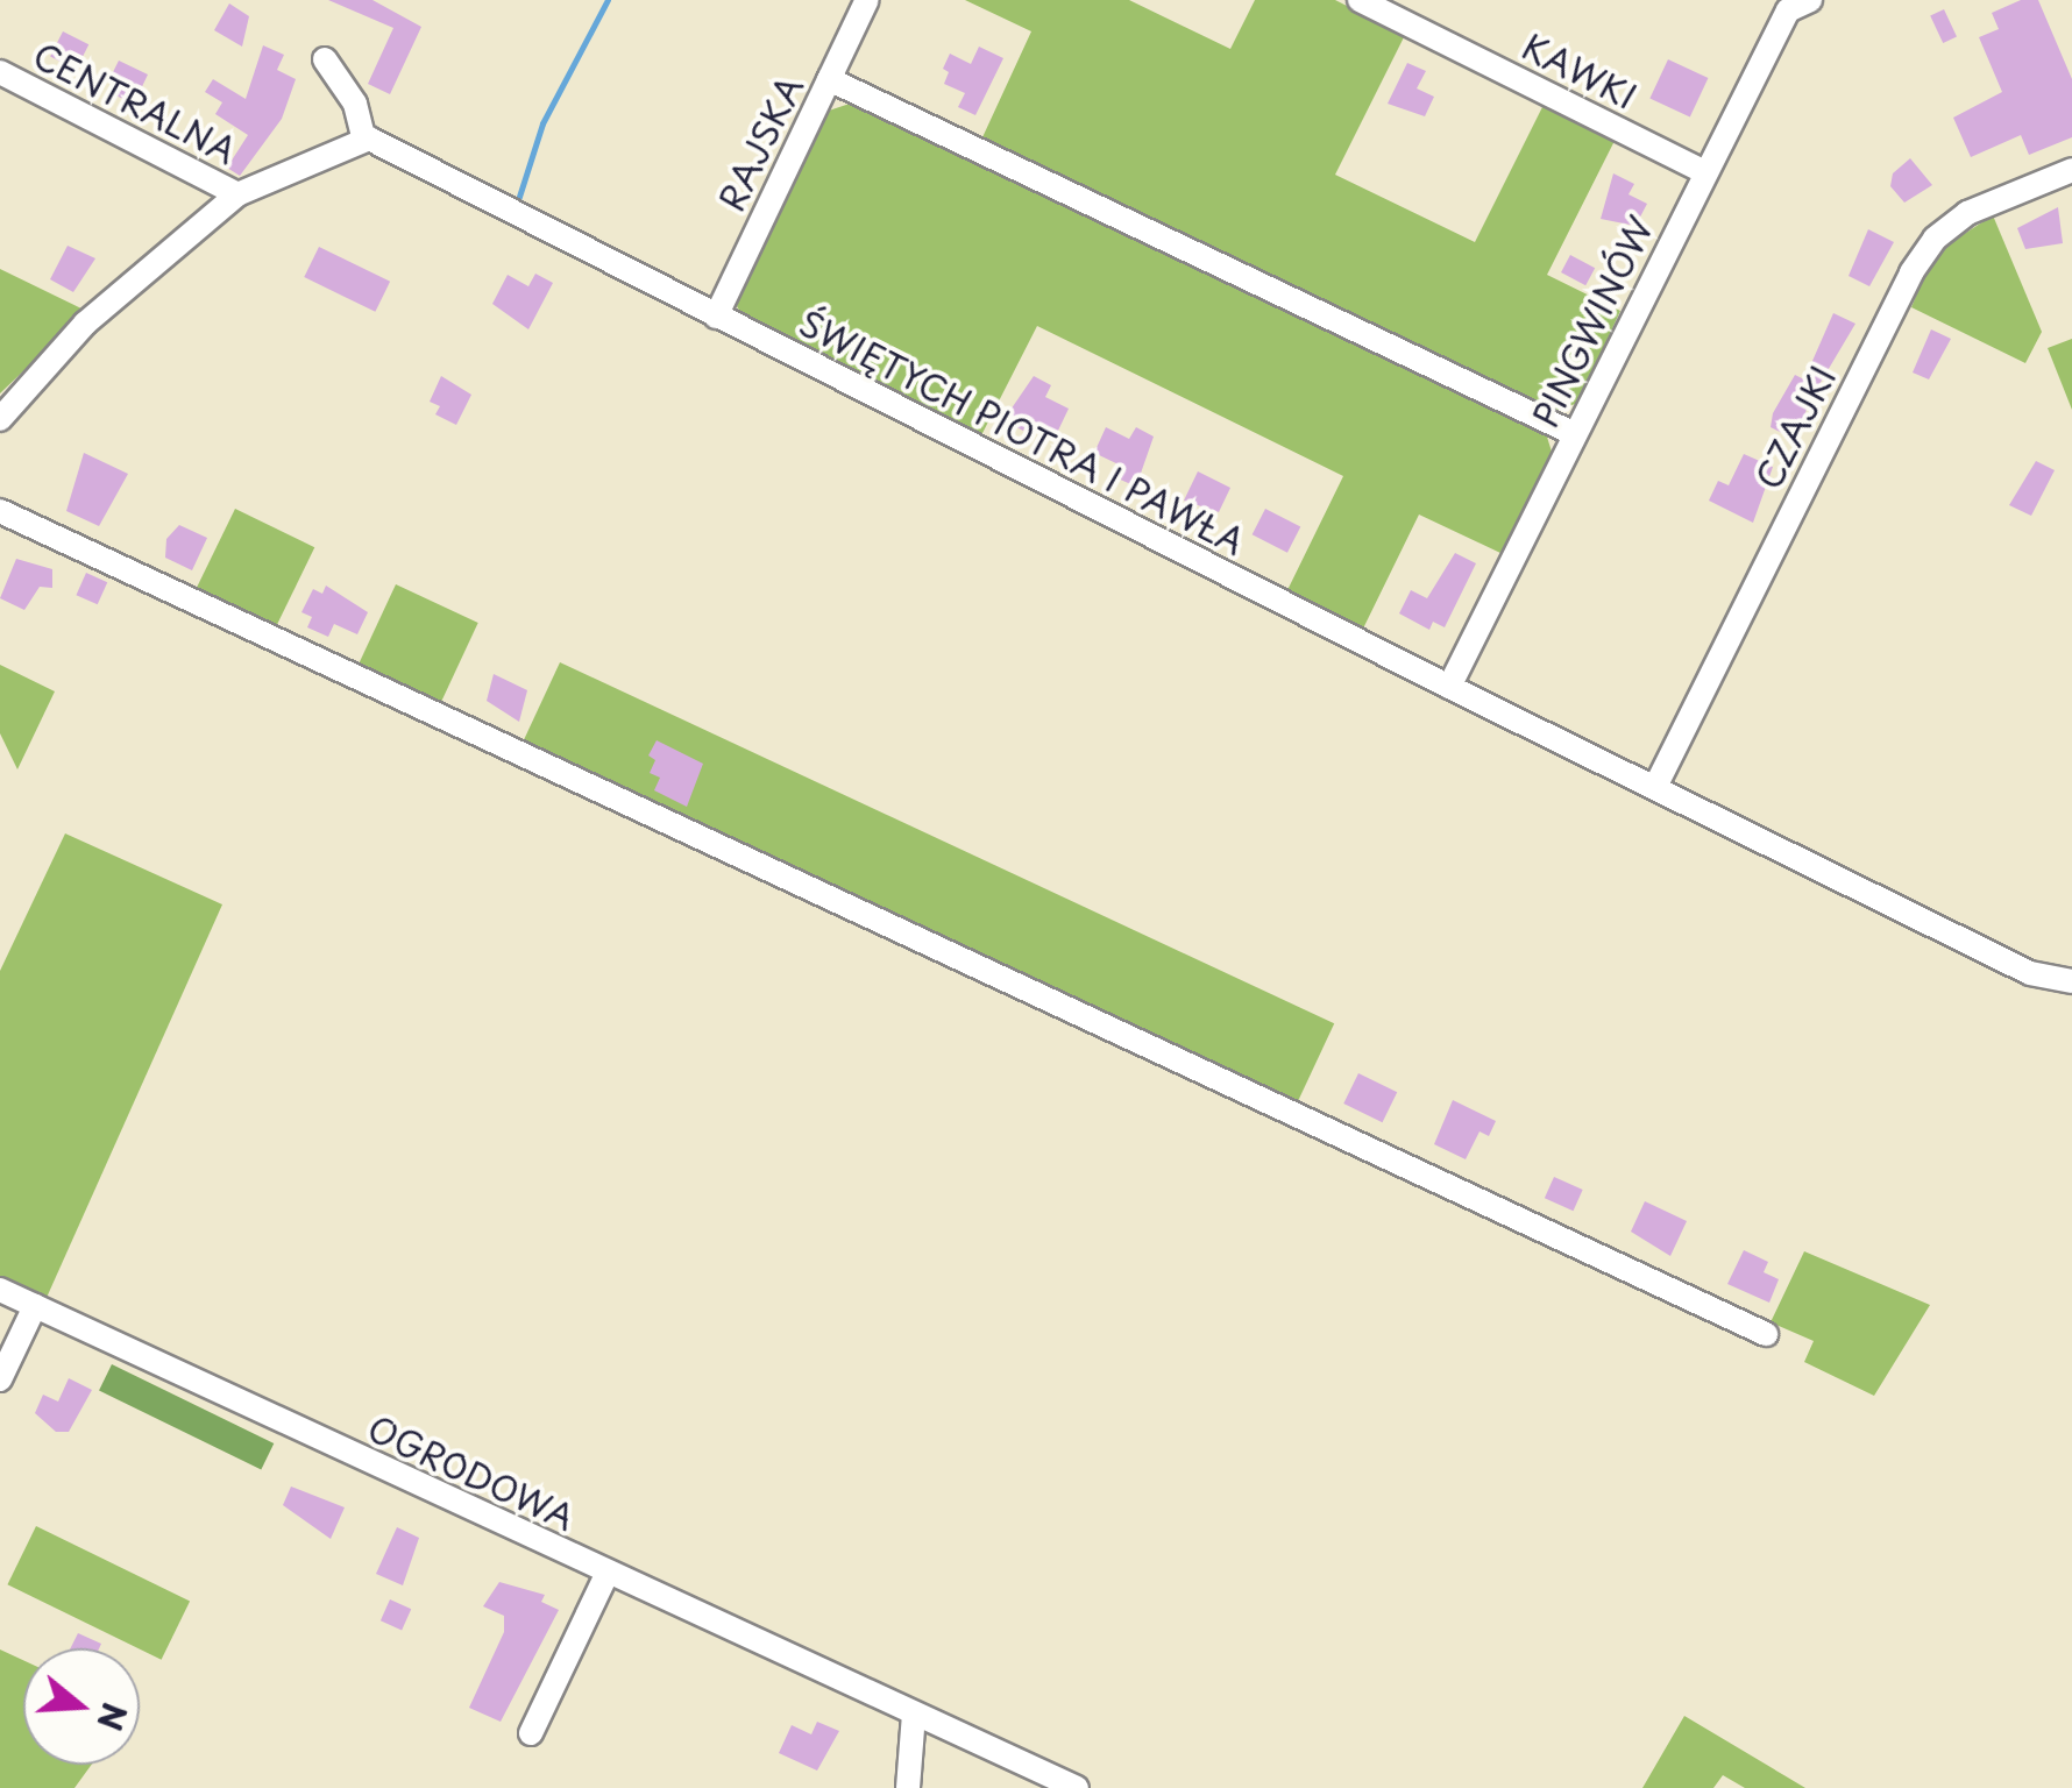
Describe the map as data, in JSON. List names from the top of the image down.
{
  "streets": {
    "street": [
      "KAWKI",
      "CENTRALNA",
      "RAJSKA",
      "PINGWINÓW",
      "CZAJKI",
      "ŚWIĘTYCH PIOTRA I PAWŁA",
      "OGRODOWA"
    ]
  },
  "crossings": [
    ["KAWKI", "PINGWINÓW"],
    ["RAJSKA", "ŚWIĘTYCH PIOTRA I PAWŁA"],
    ["PINGWINÓW", "ŚWIĘTYCH PIOTRA I PAWŁA"],
    ["CZAJKI", "ŚWIĘTYCH PIOTRA I PAWŁA"]
  ],
  "north": "right"
}
